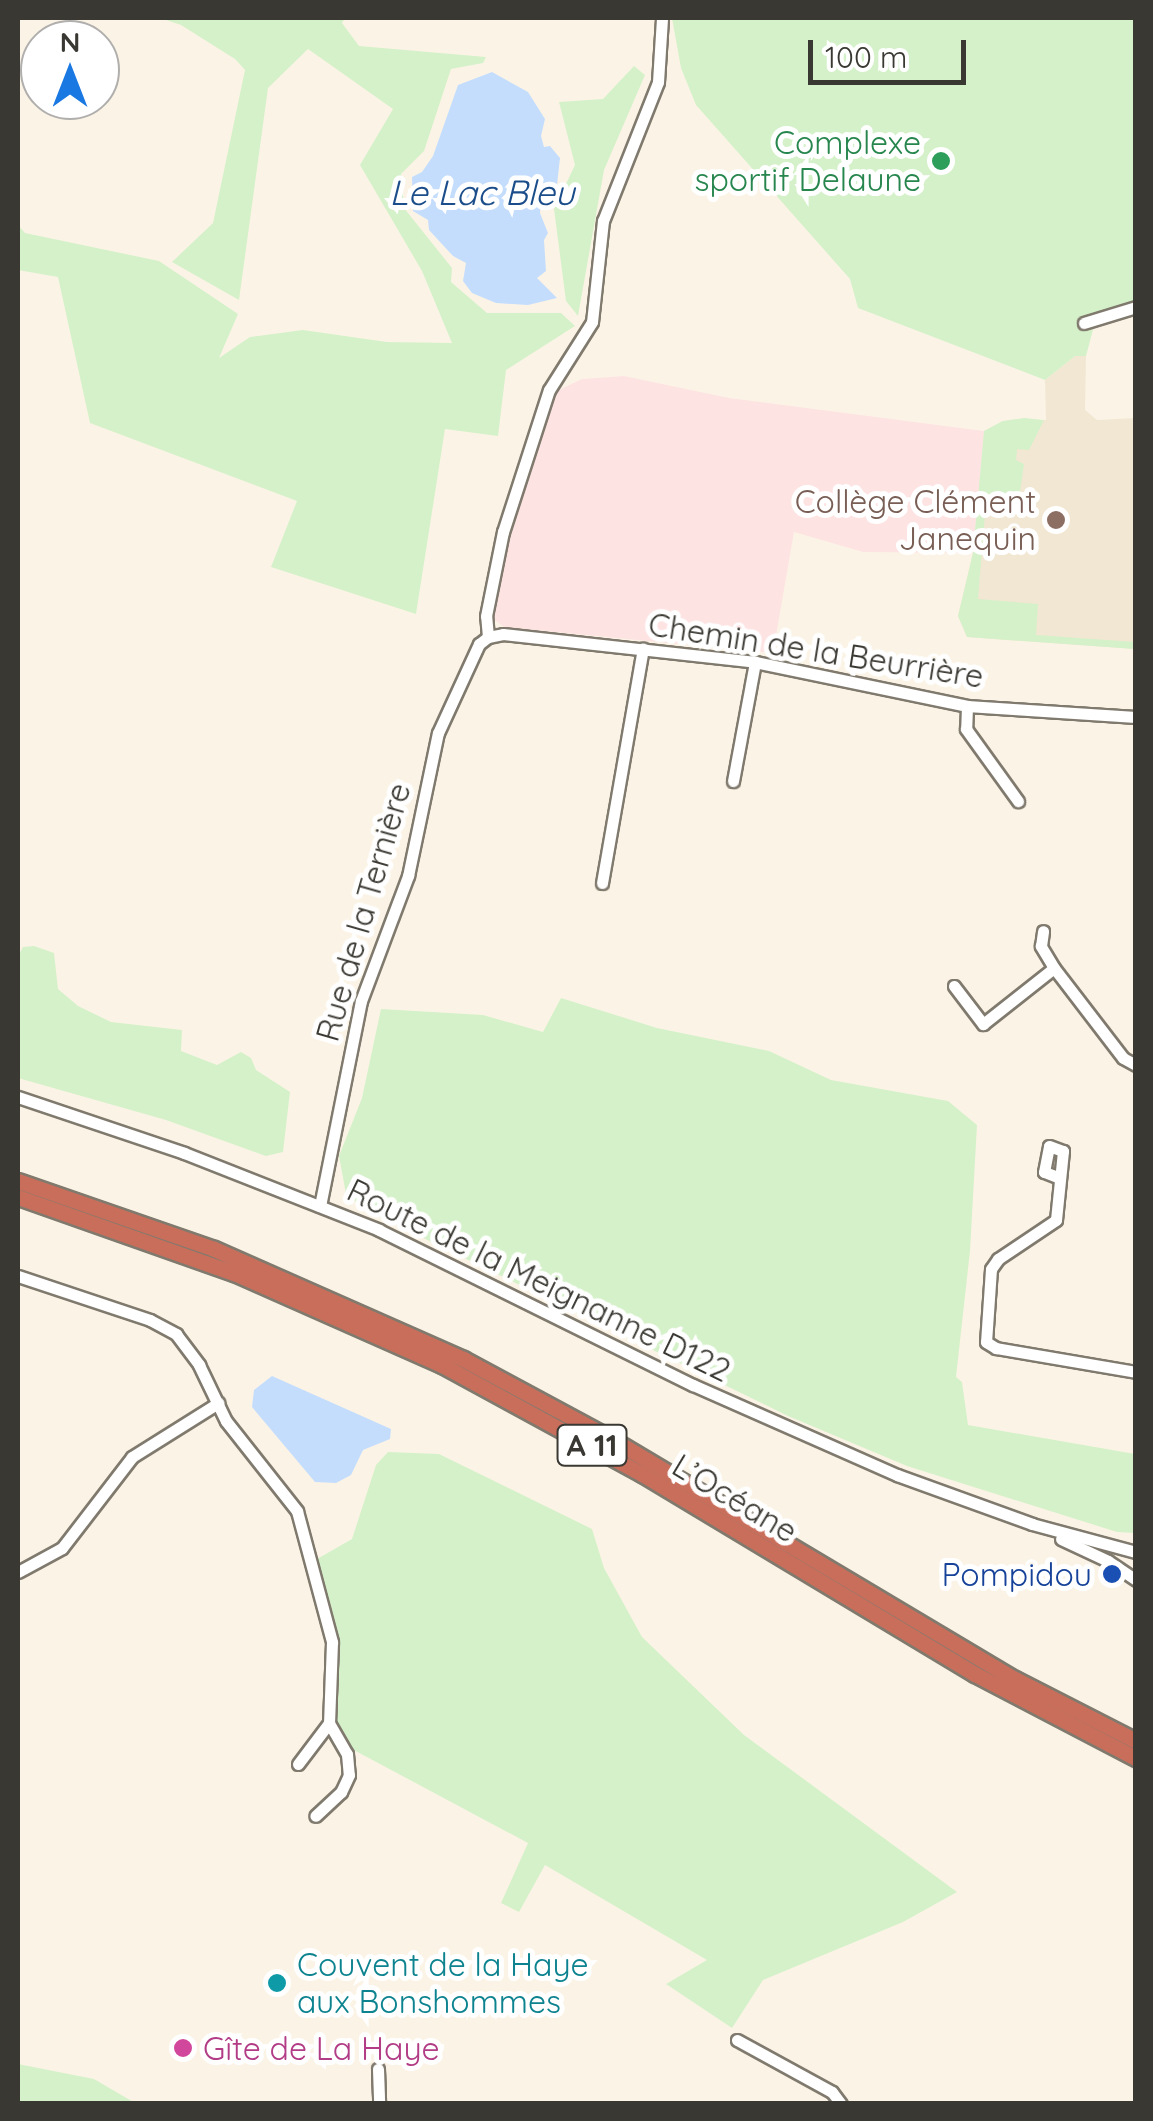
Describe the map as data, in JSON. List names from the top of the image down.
{
  "streets": {
    "highway": ["A 11", "L’Océane"],
    "street": ["Chemin de la Beurrière", "Rue de la Ternière", "Route de la Meignanne D122"]
  },
  "crossings": [
    ["Chemin de la Beurrière", "Rue de la Ternière"],
    ["Rue de la Ternière", "Route de la Meignanne D122"]
  ],
  "water": ["Le Lac Bleu"],
  "places": [
    "Complexe sportif Delaune",
    "Collège Clément Janequin",
    "Pompidou",
    "Couvent de la Haye aux Bonshommes",
    "Gîte de La Haye"
  ],
  "scale_bar": "100 m",
  "north": "top"
}
